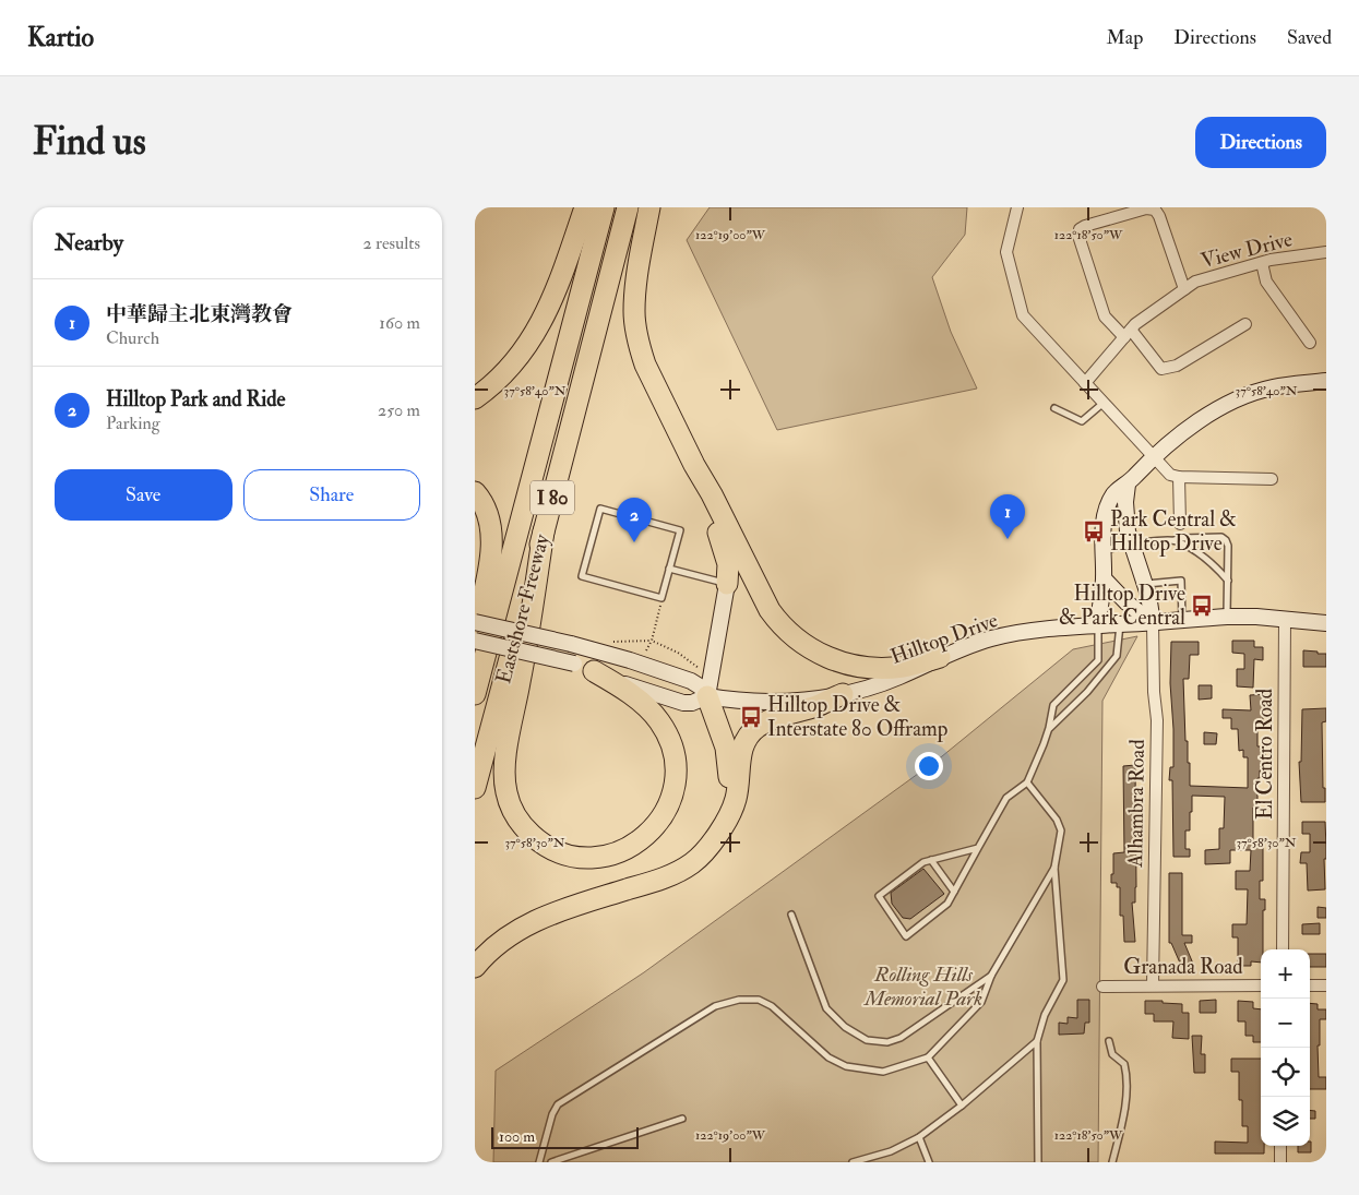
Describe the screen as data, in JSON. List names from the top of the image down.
{
  "streets": {
    "highway": ["I 80", "Eastshore Freeway"],
    "street": [
      "View Drive",
      "Hilltop Drive",
      "El Centro Road",
      "Alhambra Road",
      "Granada Road"
    ]
  },
  "crossings": [
    ["Hilltop Drive", "El Centro Road"],
    ["Hilltop Drive", "Alhambra Road"],
    ["Alhambra Road", "Granada Road"]
  ],
  "parks": ["Rolling Hills Memorial Park"],
  "places": {
    "bus stop": ["Park Central & Hilltop Drive", "Hilltop Drive & Park Central", "Hilltop Drive & Interstate 80 Offramp"]
  },
  "scale_bar": "100 m",
  "page": {
    "header": "Kartio",
    "nav": ["Map", "Directions", "Saved"],
    "buttons": [
      "Directions",
      ["Save", "Share"]
    ],
    "title": "Find us",
    "heading": ["Nearby", "2 results"],
    "list": [
      {
        "mark": "1",
        "name": "中華歸主北東灣教會",
        "note": "Church",
        "value": "160 m"
      },
      {
        "mark": "2",
        "name": "Hilltop Park and Ride",
        "note": "Parking",
        "value": "250 m"
      }
    ],
    "pins": ["1", "2"],
    "map_buttons": ["+", "−"],
    "scale": "100 m"
  },
  "coordinates": [
    "122°19'00\"W",
    "122°18'50\"W",
    "37°58'40\"N",
    "37°58'30\"N"
  ]
}
